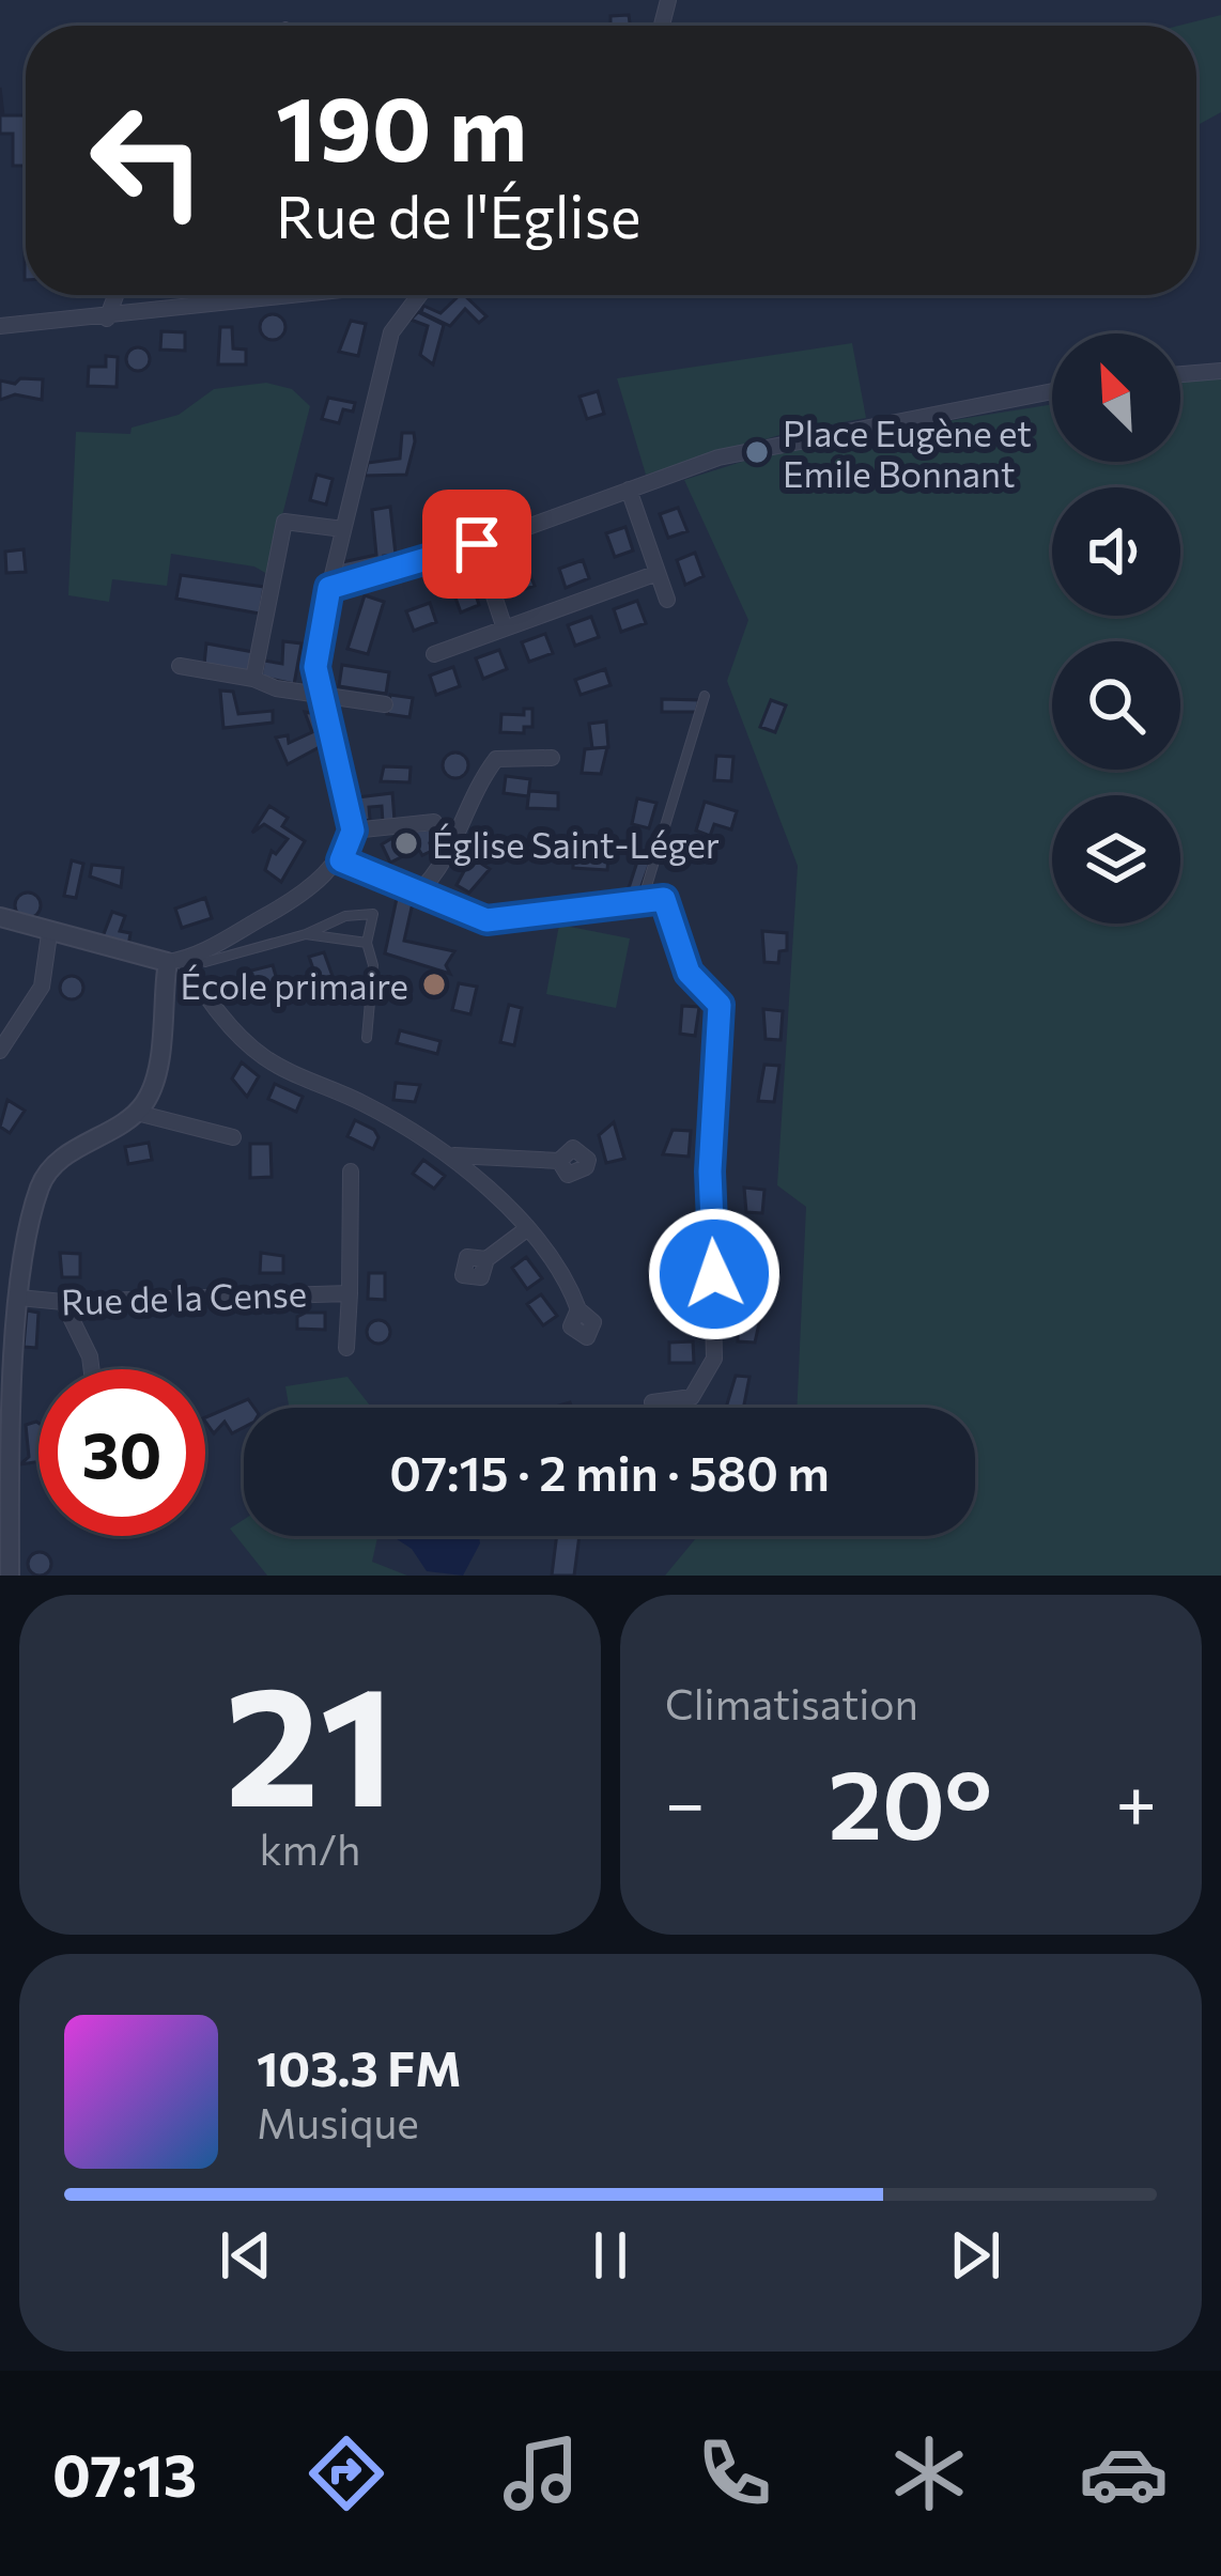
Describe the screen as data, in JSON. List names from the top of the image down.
{
  "streets": {
    "street": ["Rue de la Cense"]
  },
  "places": ["Place Eugène et Emile Bonnant", "Église Saint-Léger", "École primaire"],
  "north": "top left",
  "page": {
    "turn": ["190 m", "Rue de l'Église"],
    "limit": "30",
    "trip": "07:15 · 2 min · 580 m",
    "tile": [
      ["21", "km/h"],
      "Climatisation"
    ],
    "heat": ["−", "20°", "+"],
    "song": ["103.3 FM", "Musique"],
    "tabs": "07:13"
  }
}
